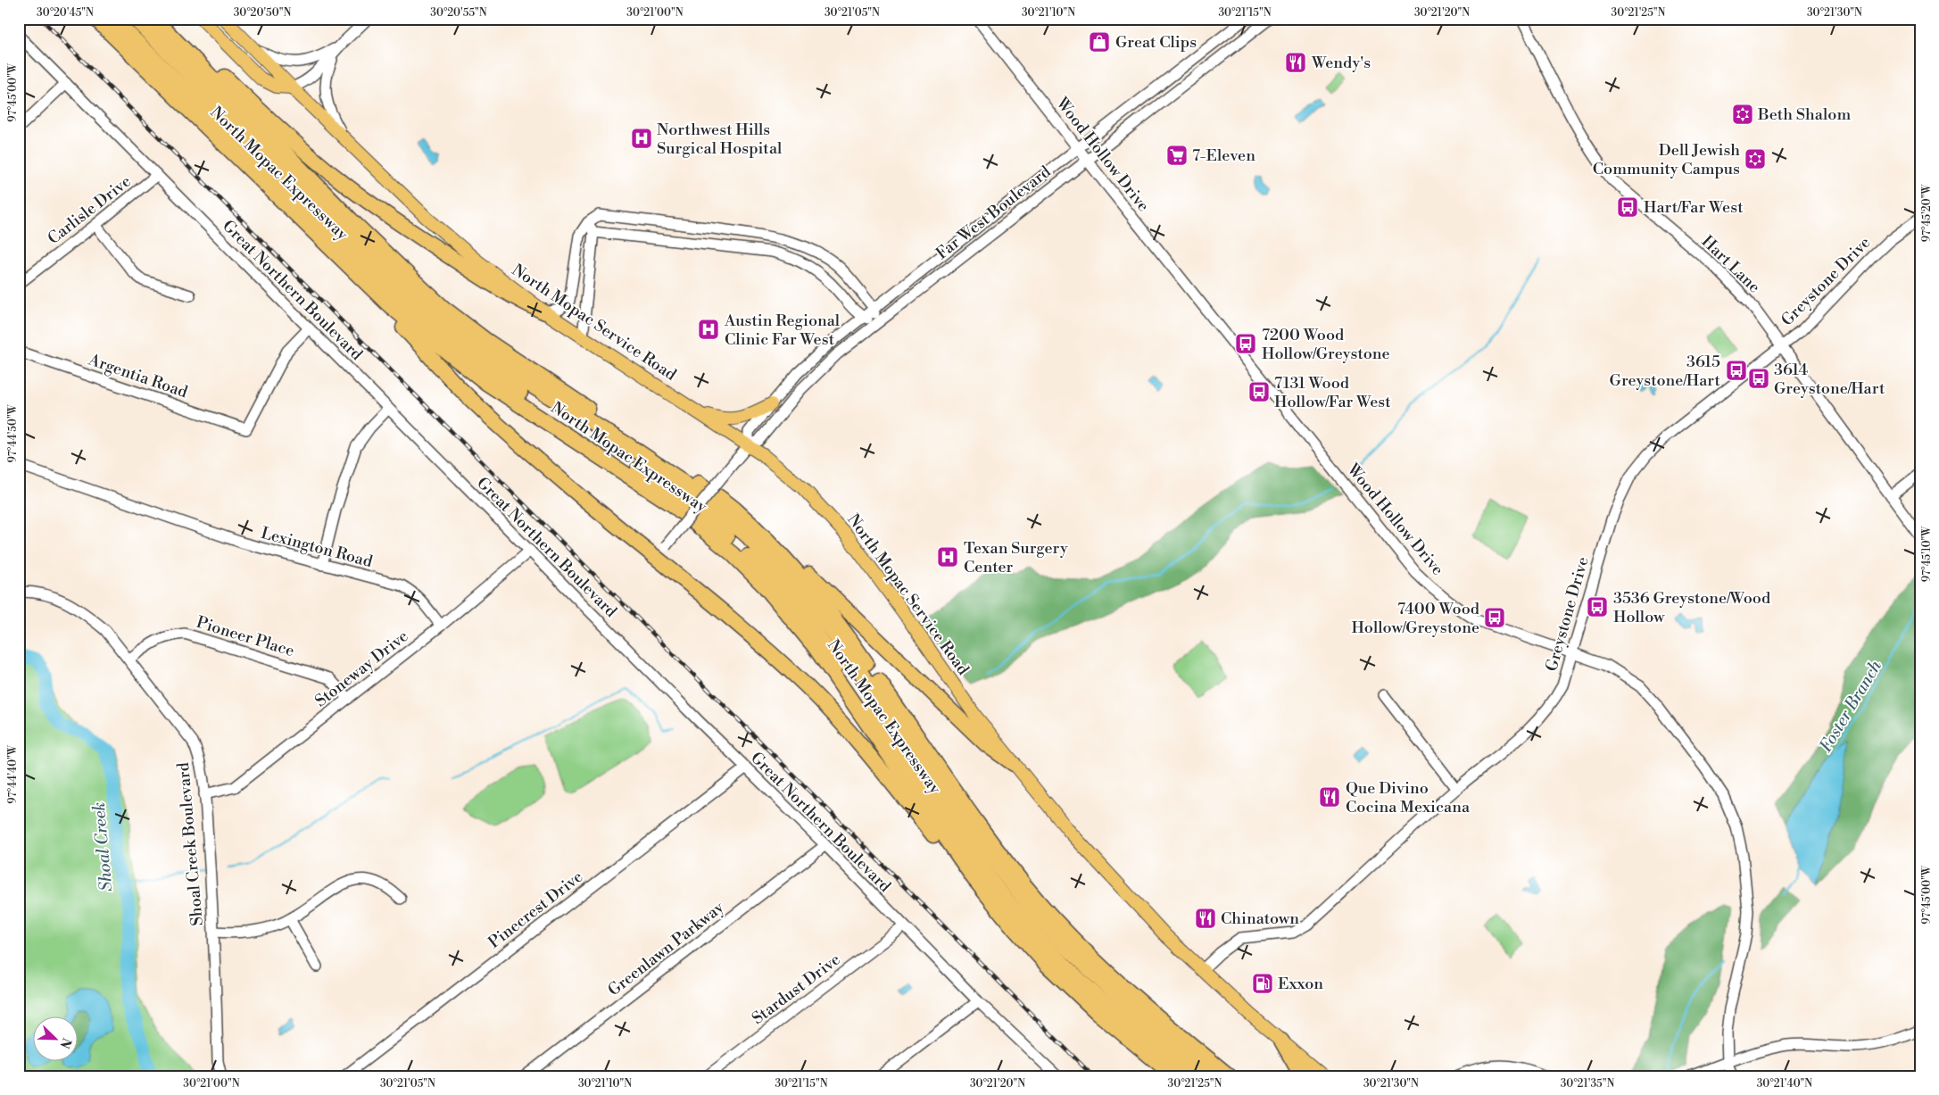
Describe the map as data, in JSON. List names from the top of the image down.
{
  "streets": {
    "highway": ["North Mopac Expressway"],
    "main road": ["North Mopac Service Road"],
    "street": [
      "Wood Hollow Drive",
      "Carlisle Drive",
      "Far West Boulevard",
      "Hart Lane",
      "Greystone Drive",
      "Great Northern Boulevard",
      "Argentia Road",
      "Lexington Road",
      "Pioneer Place",
      "Stoneway Drive",
      "Shoal Creek Boulevard",
      "Pinecrest Drive",
      "Greenlawn Parkway",
      "Stardust Drive"
    ]
  },
  "crossings": [
    ["Wood Hollow Drive", "Far West Boulevard"],
    ["Wood Hollow Drive", "Greystone Drive"],
    ["Carlisle Drive", "Great Northern Boulevard"],
    ["Far West Boulevard", "North Mopac Service Road"],
    ["Hart Lane", "Greystone Drive"],
    ["Greystone Drive", "North Mopac Service Road"],
    ["Great Northern Boulevard", "Argentia Road"],
    ["Great Northern Boulevard", "Stoneway Drive"],
    ["Great Northern Boulevard", "Pinecrest Drive"],
    ["Great Northern Boulevard", "Greenlawn Parkway"],
    ["Great Northern Boulevard", "Stardust Drive"],
    ["Lexington Road", "Stoneway Drive"],
    ["Pioneer Place", "Stoneway Drive"],
    ["Pioneer Place", "Shoal Creek Boulevard"],
    ["Stoneway Drive", "Shoal Creek Boulevard"]
  ],
  "water": ["Foster Branch", "Shoal Creek"],
  "places": {
    "shop": ["Great Clips"],
    "restaurant": ["Wendy's", "Que Divino Cocina Mexicana", "Chinatown"],
    "synagogue": ["Beth Shalom", "Dell Jewish Community Campus"],
    "hospital": ["Northwest Hills Surgical Hospital", "Austin Regional Clinic Far West", "Texan Surgery Center"],
    "supermarket": ["7-Eleven"],
    "bus stop": [
      "Hart/Far West",
      "7200 Wood Hollow/Greystone",
      "3615 Greystone/Hart",
      "3614 Greystone/Hart",
      "7131 Wood Hollow/Far West",
      "3536 Greystone/Wood Hollow",
      "7400 Wood Hollow/Greystone"
    ],
    "fuel station": ["Exxon"]
  },
  "north": "bottom right",
  "coordinates": [
    "30°20'45\"N",
    "30°20'50\"N",
    "30°20'55\"N",
    "30°21'00\"N",
    "30°21'05\"N",
    "30°21'10\"N",
    "30°21'15\"N",
    "30°21'20\"N",
    "30°21'25\"N",
    "30°21'30\"N",
    "97°45'00\"W",
    "97°45'20\"W",
    "97°44'50\"W",
    "97°45'10\"W",
    "97°44'40\"W",
    "30°21'35\"N",
    "30°21'40\"N"
  ]
}
